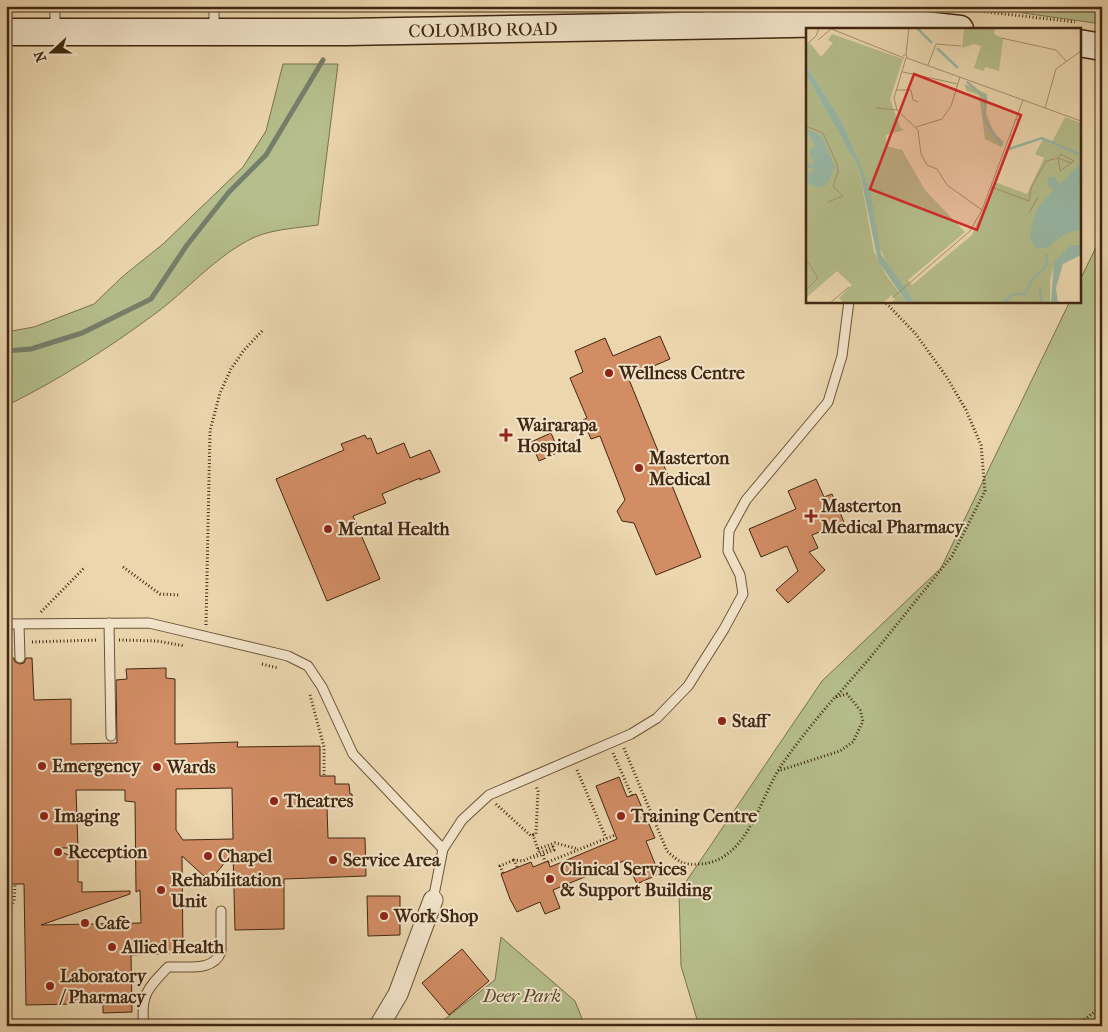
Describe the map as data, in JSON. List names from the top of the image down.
{
  "streets": {
    "street": ["COLOMBO ROAD"]
  },
  "parks": ["Deer Park"],
  "places": {
    "other": [
      "Wellness Centre",
      "Masterton Medical",
      "Mental Health",
      "Staff",
      "Emergency",
      "Wards",
      "Theatres",
      "Imaging",
      "Training Centre",
      "Reception",
      "Chapel",
      "Service Area",
      "Clinical Services & Support Building",
      "Rehabilitation Unit",
      "Work Shop",
      "Cafe",
      "Allied Health",
      "Laboratory / Pharmacy"
    ],
    "health": ["Wairarapa Hospital", "Masterton Medical Pharmacy"]
  },
  "north": "left"
}
